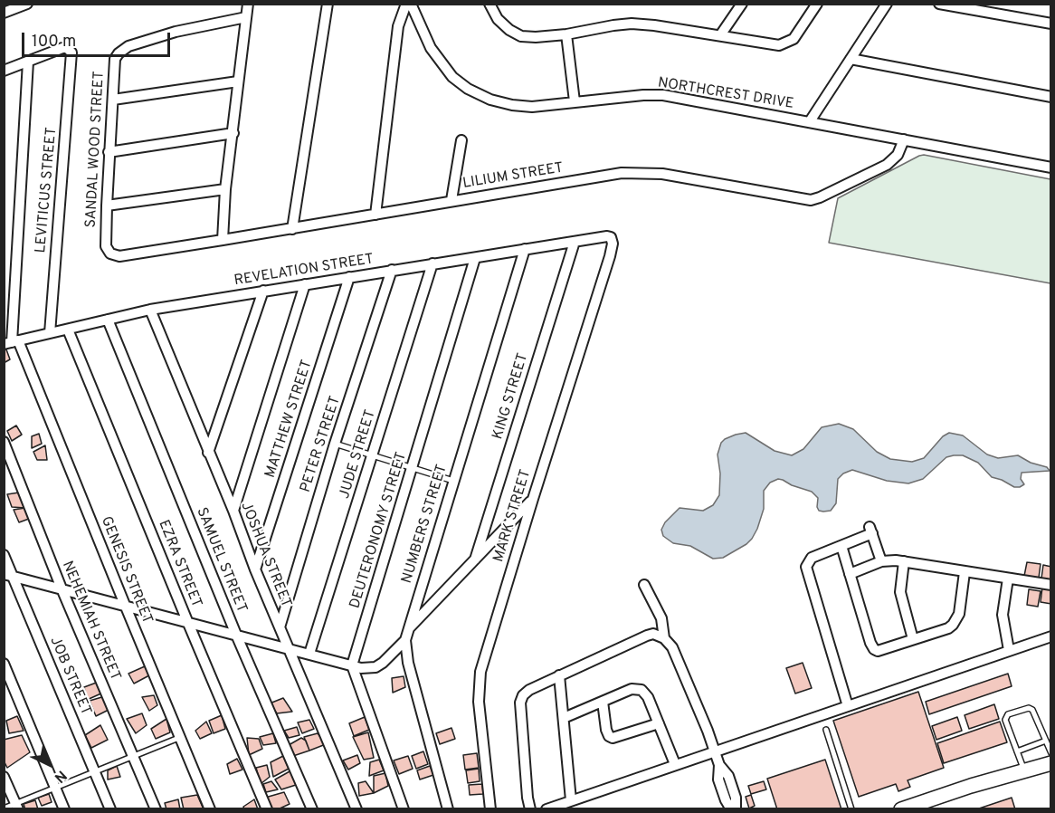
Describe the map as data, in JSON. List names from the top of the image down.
{
  "streets": {
    "street": [
      "NORTHCREST DRIVE",
      "SANDAL WOOD STREET",
      "LILIUM STREET",
      "LEVITICUS STREET",
      "REVELATION STREET",
      "KING STREET",
      "MATTHEW STREET",
      "PETER STREET",
      "JUDE STREET",
      "MARK STREET",
      "NUMBERS STREET",
      "DEUTERONOMY STREET",
      "JOSHUA STREET",
      "SAMUEL STREET",
      "EZRA STREET",
      "GENESIS STREET",
      "NEHEMIAH STREET",
      "JOB STREET"
    ]
  },
  "crossings": [
    ["NORTHCREST DRIVE", "LILIUM STREET"],
    ["SANDAL WOOD STREET", "LILIUM STREET"],
    ["LEVITICUS STREET", "REVELATION STREET"],
    ["REVELATION STREET", "KING STREET"],
    ["REVELATION STREET", "MATTHEW STREET"],
    ["REVELATION STREET", "PETER STREET"],
    ["REVELATION STREET", "JUDE STREET"],
    ["REVELATION STREET", "MARK STREET"],
    ["REVELATION STREET", "NUMBERS STREET"],
    ["REVELATION STREET", "DEUTERONOMY STREET"],
    ["REVELATION STREET", "JOSHUA STREET"],
    ["REVELATION STREET", "SAMUEL STREET"],
    ["REVELATION STREET", "EZRA STREET"],
    ["REVELATION STREET", "GENESIS STREET"],
    ["MATTHEW STREET", "JOSHUA STREET"],
    ["PETER STREET", "JOSHUA STREET"]
  ],
  "scale_bar": "100 m",
  "north": "bottom right"
}
